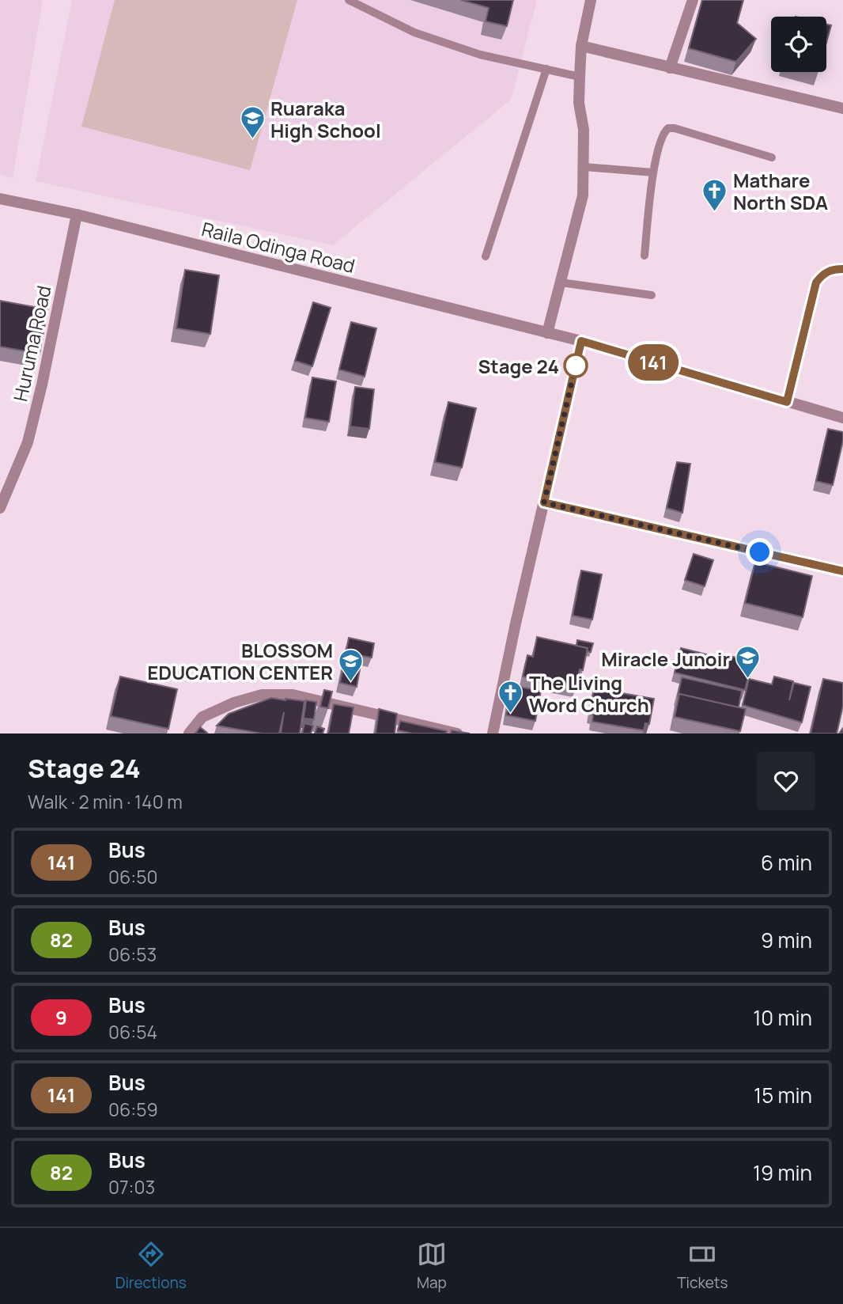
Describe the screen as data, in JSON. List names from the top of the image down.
{
  "streets": {
    "street": ["Raila Odinga Road", "Huruma Road"]
  },
  "crossings": [
    ["Raila Odinga Road", "Huruma Road"]
  ],
  "places": {
    "school or university": ["Ruaraka High School", "Miracle Junoir", "BLOSSOM EDUCATION CENTER"],
    "church": ["Mathare North SDA", "The Living Word Church"],
    "other": ["Stage 24"]
  },
  "lines": ["bus line 141"],
  "page": {
    "on_map": "141",
    "heading": ["Stage 24", "Walk · 2 min · 140 m"],
    "list": [
      {
        "mark": "141",
        "name": "Bus",
        "note": "06:50",
        "value": "6 min"
      },
      {
        "mark": "82",
        "name": "Bus",
        "note": "06:53",
        "value": "9 min"
      },
      {
        "mark": "9",
        "name": "Bus",
        "note": "06:54",
        "value": "10 min"
      },
      {
        "mark": "141",
        "name": "Bus",
        "note": "06:59",
        "value": "15 min"
      },
      {
        "mark": "82",
        "name": "Bus",
        "note": "07:03",
        "value": "19 min"
      }
    ],
    "tabs": ["Directions", "Map", "Tickets"]
  }
}
